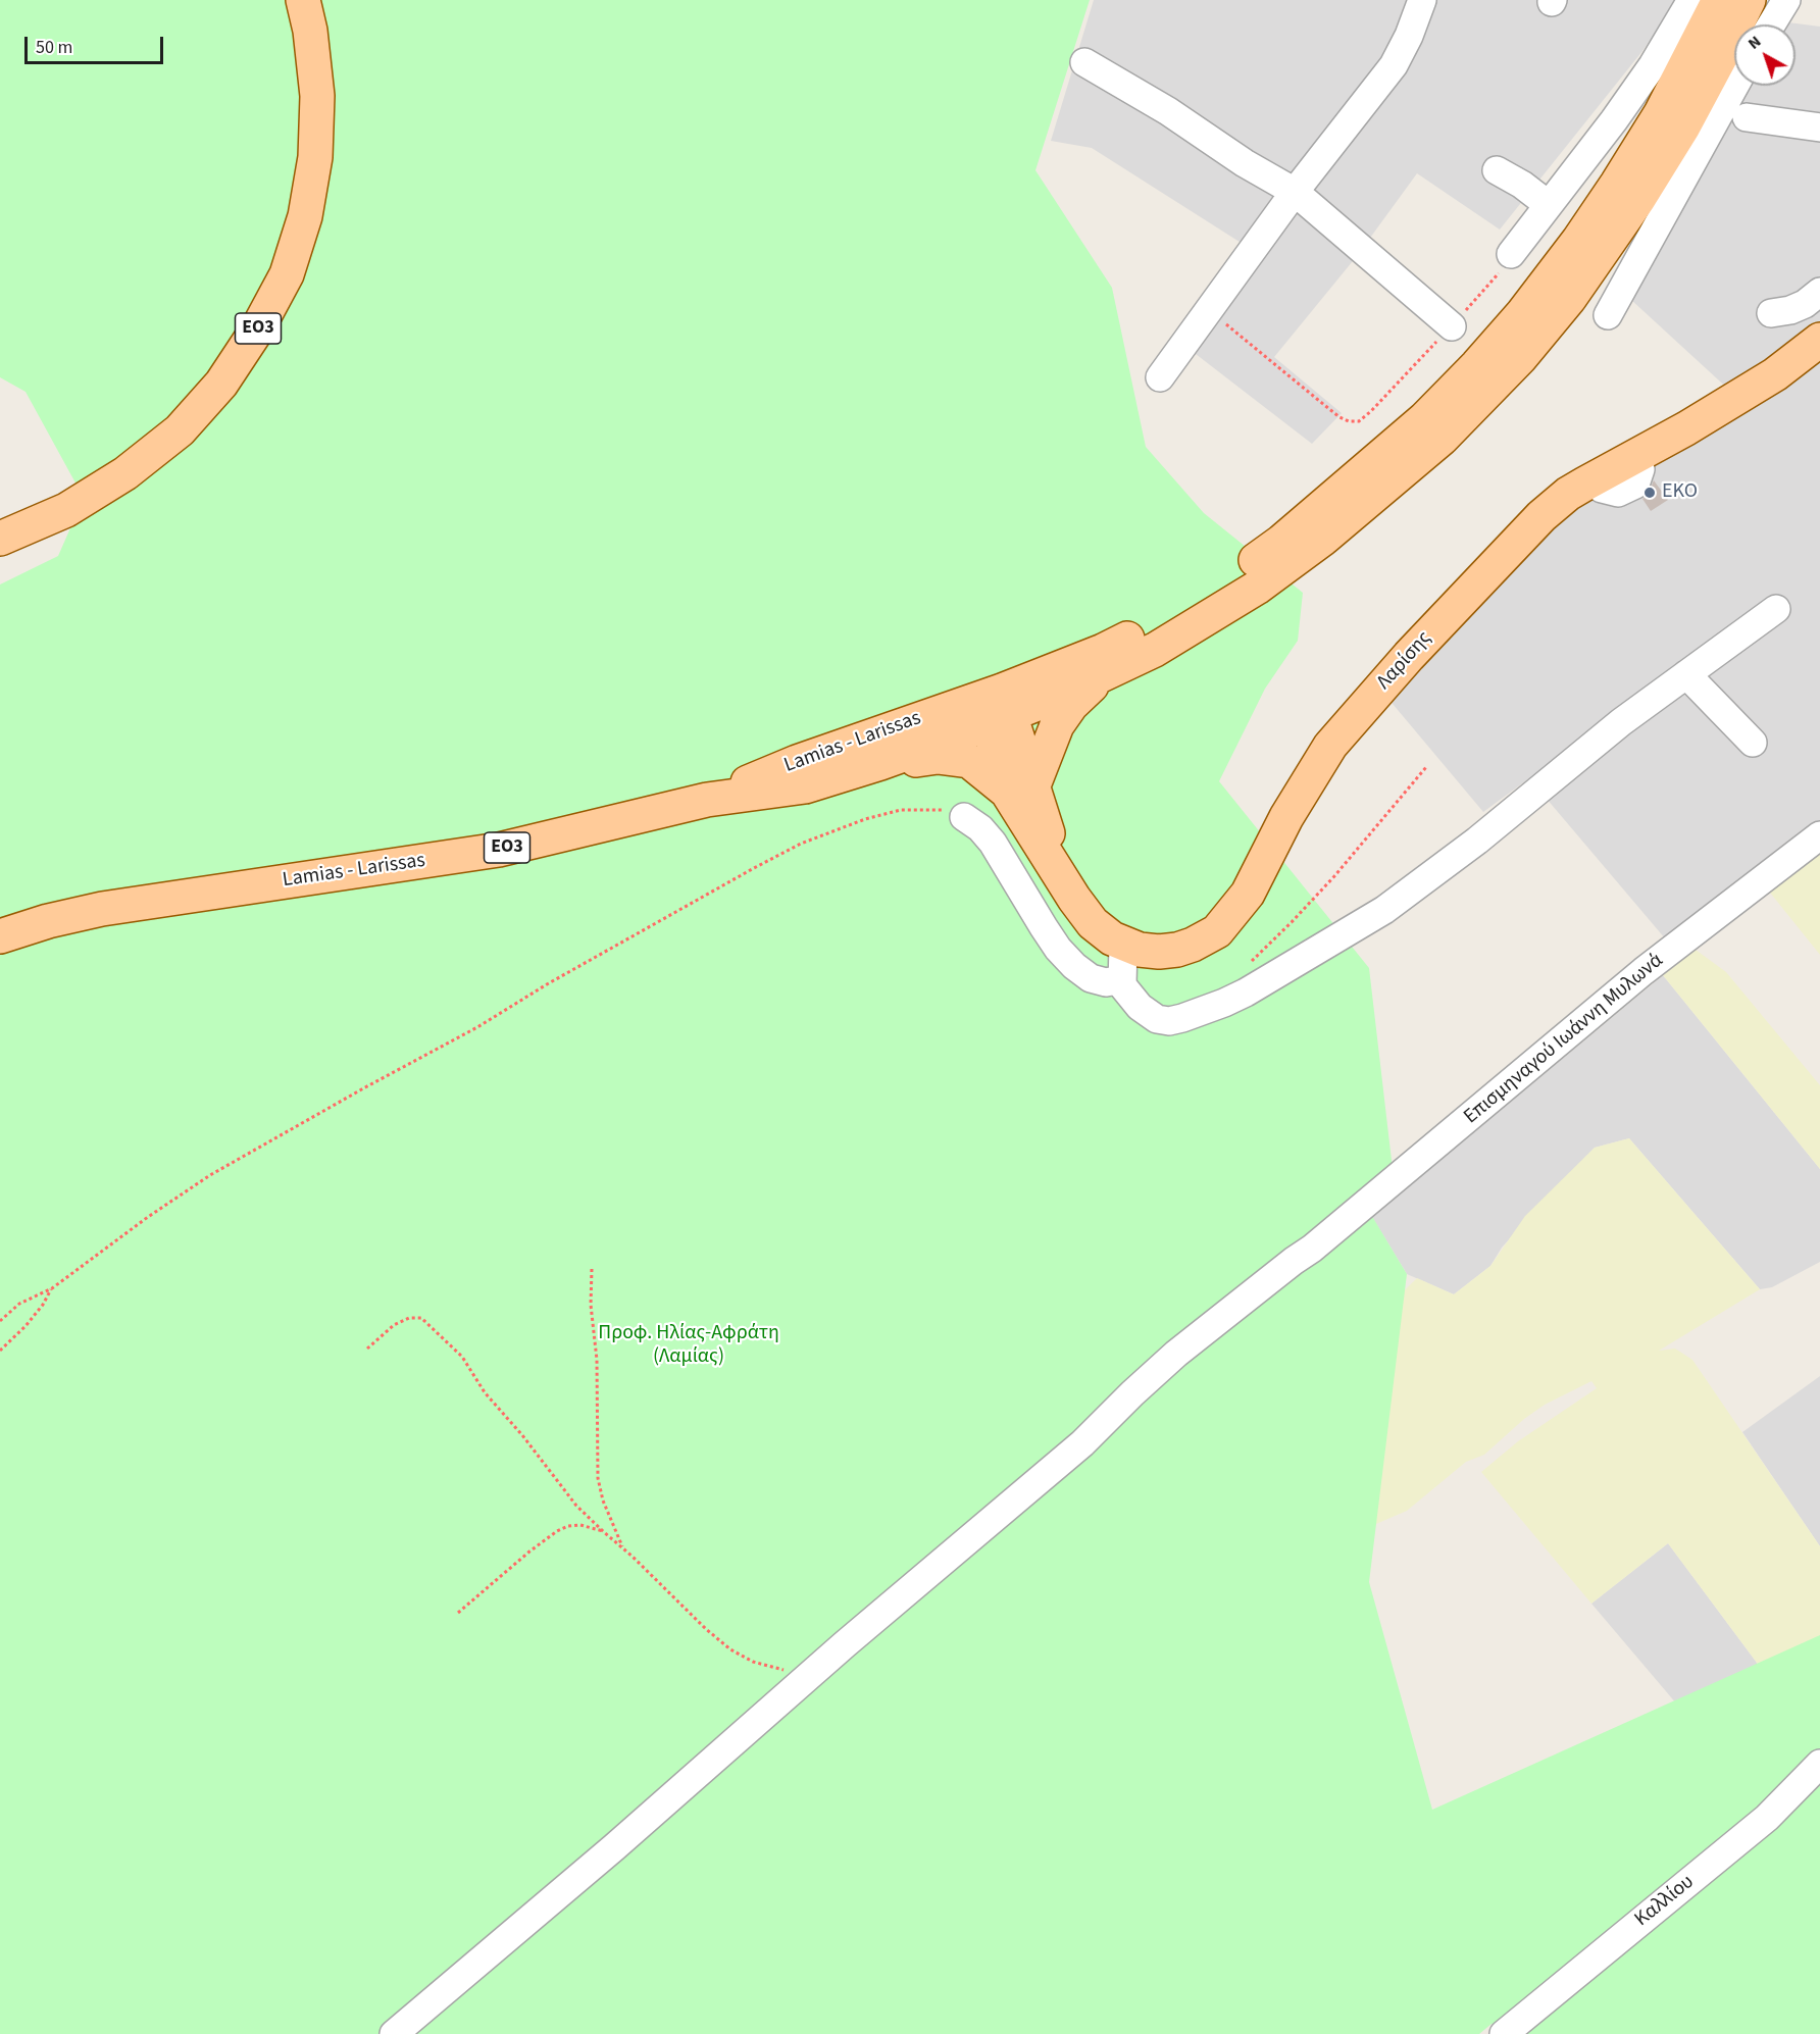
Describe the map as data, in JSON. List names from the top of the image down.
{
  "streets": {
    "main road": ["ΕΟ3", "Λαρίσης", "Lamias - Larissas"],
    "street": ["Επισμηναγού Ιωάννη Μυλωνά", "Καλλίου"]
  },
  "crossings": [
    ["ΕΟ3", "Λαρίσης"],
    ["ΕΟ3", "Lamias - Larissas"],
    ["Λαρίσης", "Lamias - Larissas"]
  ],
  "parks": ["Προφ. Ηλίας-Αφράτη (Λαμίας)"],
  "places": ["EKO"],
  "scale_bar": "50 m",
  "north": "top left"
}
